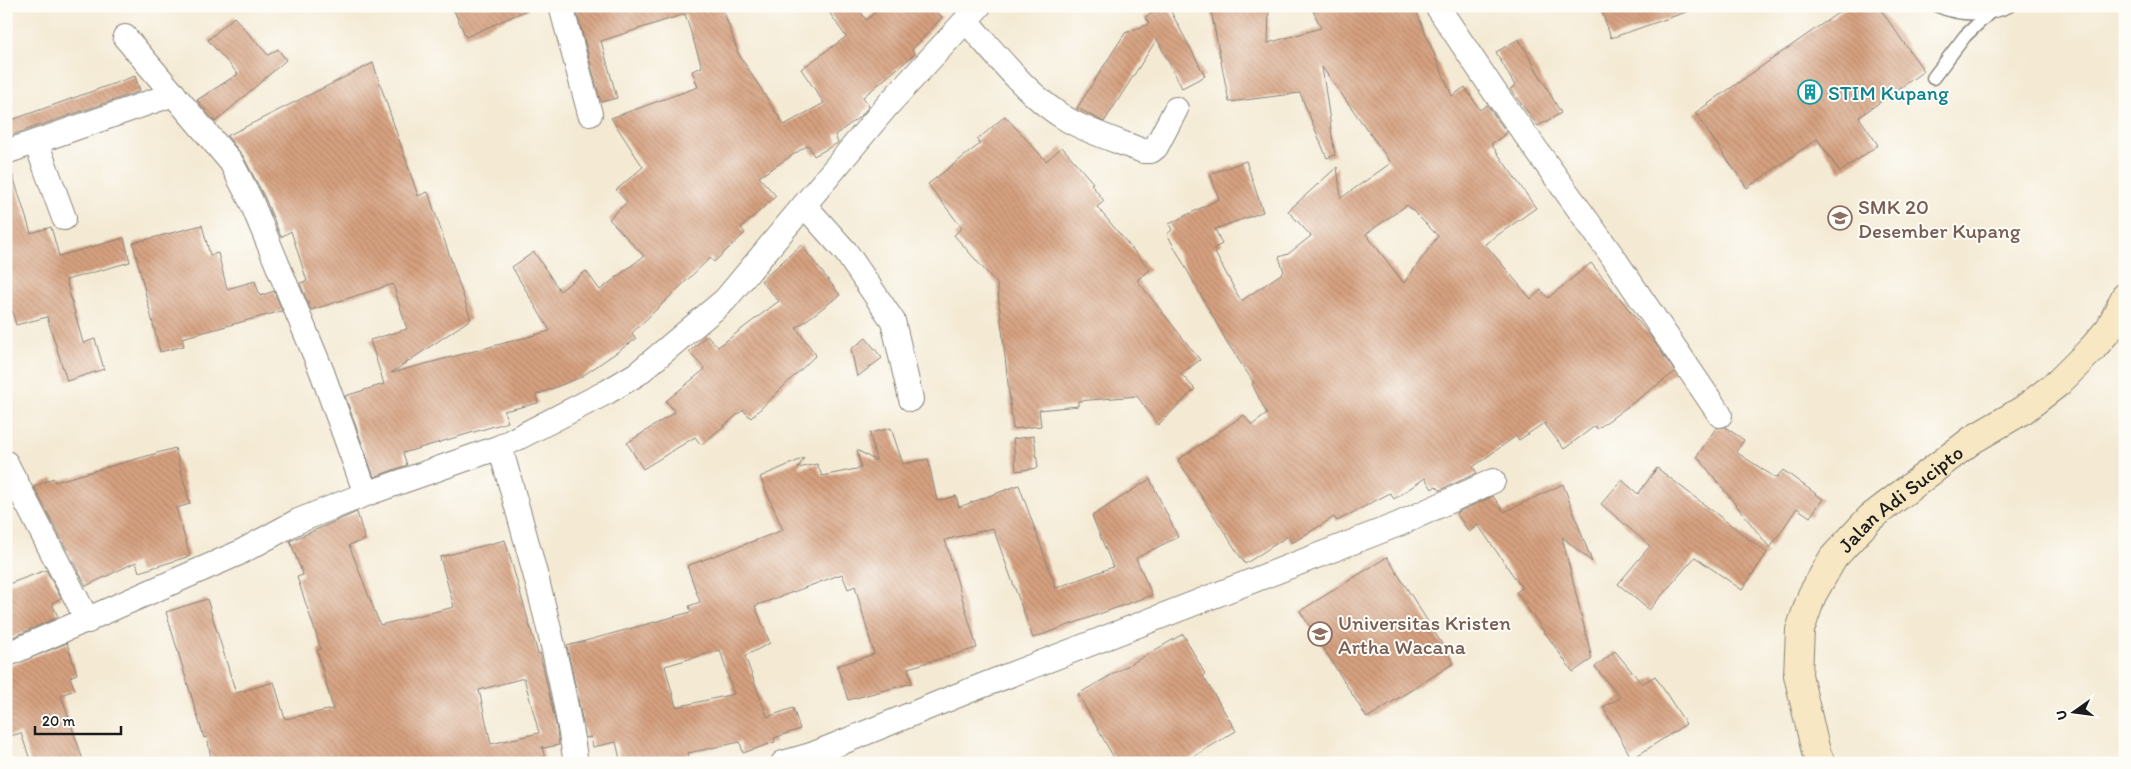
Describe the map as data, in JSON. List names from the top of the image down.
{
  "streets": {
    "main road": ["Jalan Adi Sucipto"]
  },
  "places": {
    "building": ["STIM Kupang"],
    "school or university": ["SMK 20 Desember Kupang", "Universitas Kristen Artha Wacana"]
  },
  "scale_bar": "20 m",
  "north": "left"
}
